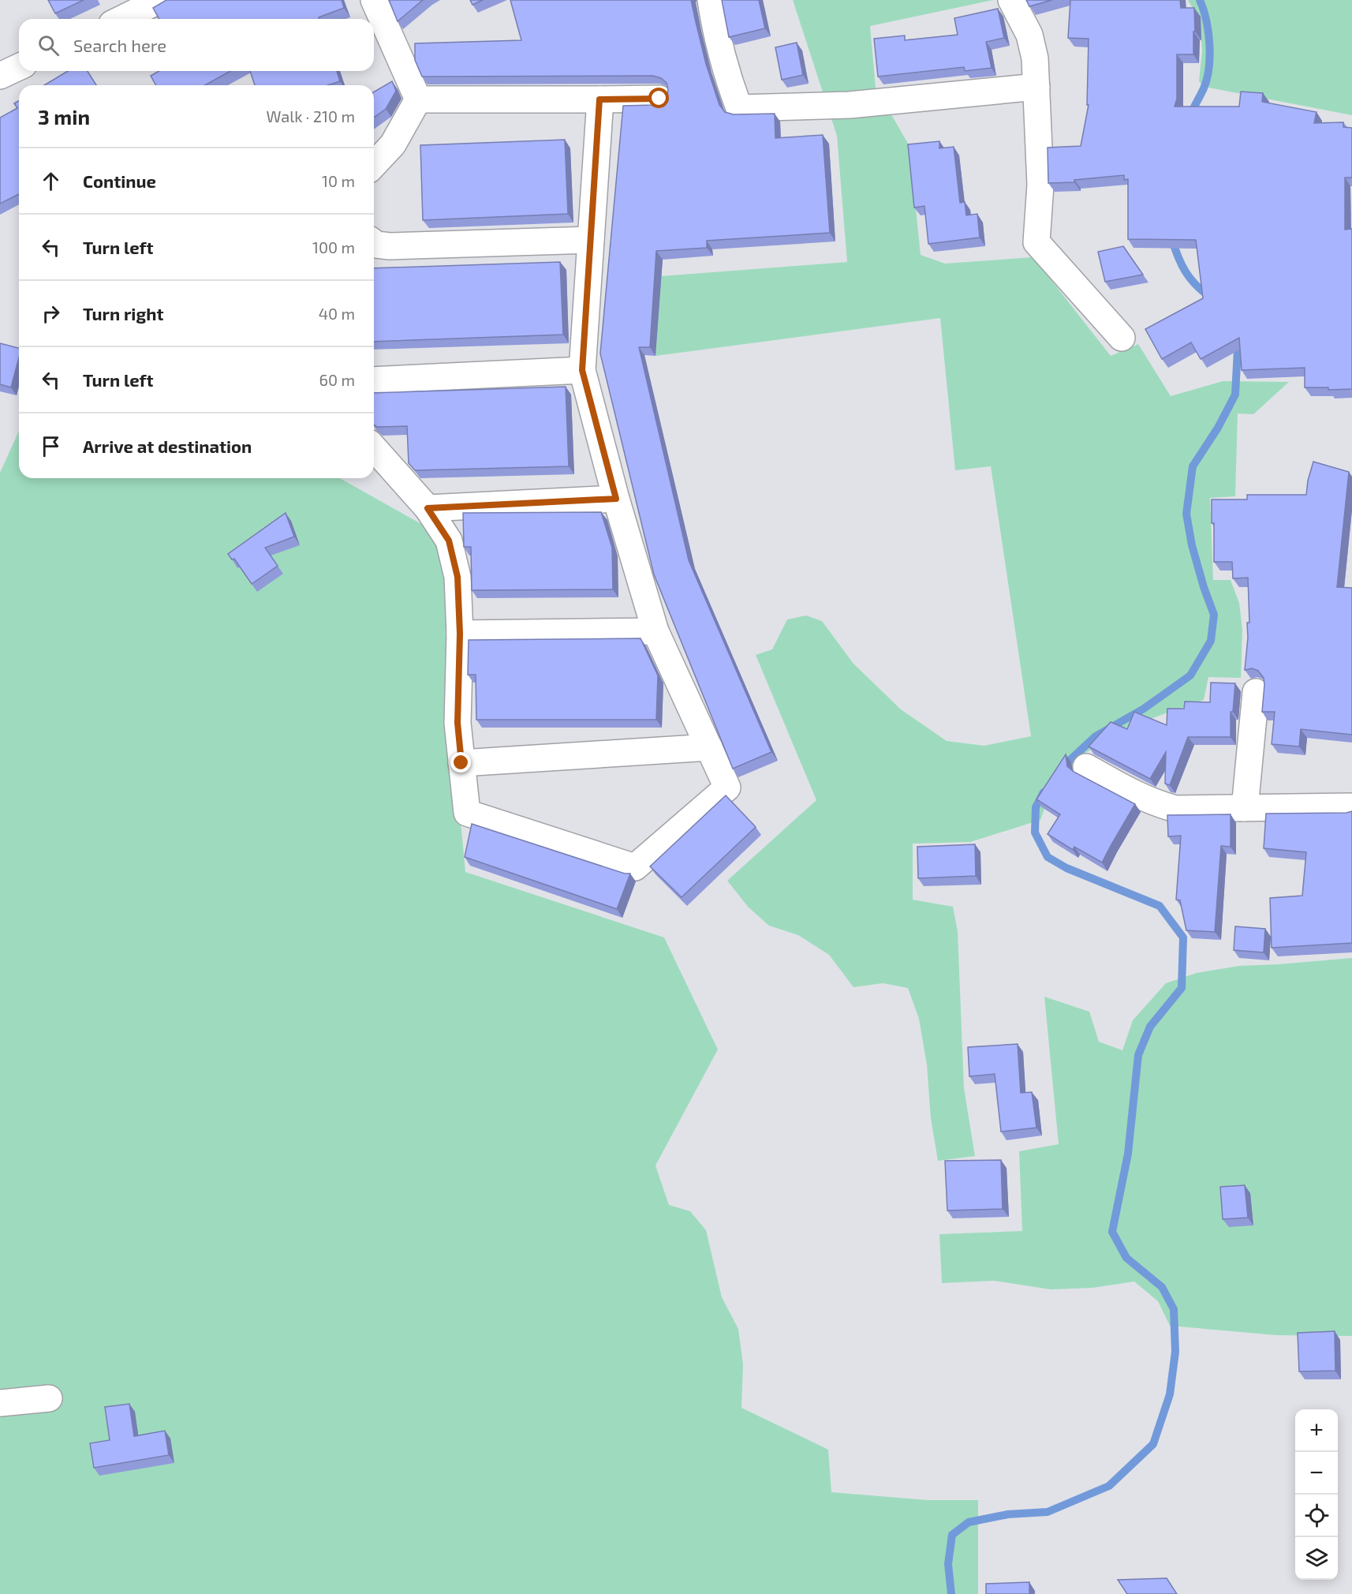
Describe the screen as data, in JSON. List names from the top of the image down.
{
  "page": {
    "search": "Search here",
    "heading": ["3 min", "Walk · 210 m"],
    "list": [
      ["Continue", "10 m"],
      ["Turn left", "100 m"],
      ["Turn right", "40 m"],
      ["Turn left", "60 m"],
      "Arrive at destination"
    ],
    "map_buttons": ["+", "−"]
  }
}
